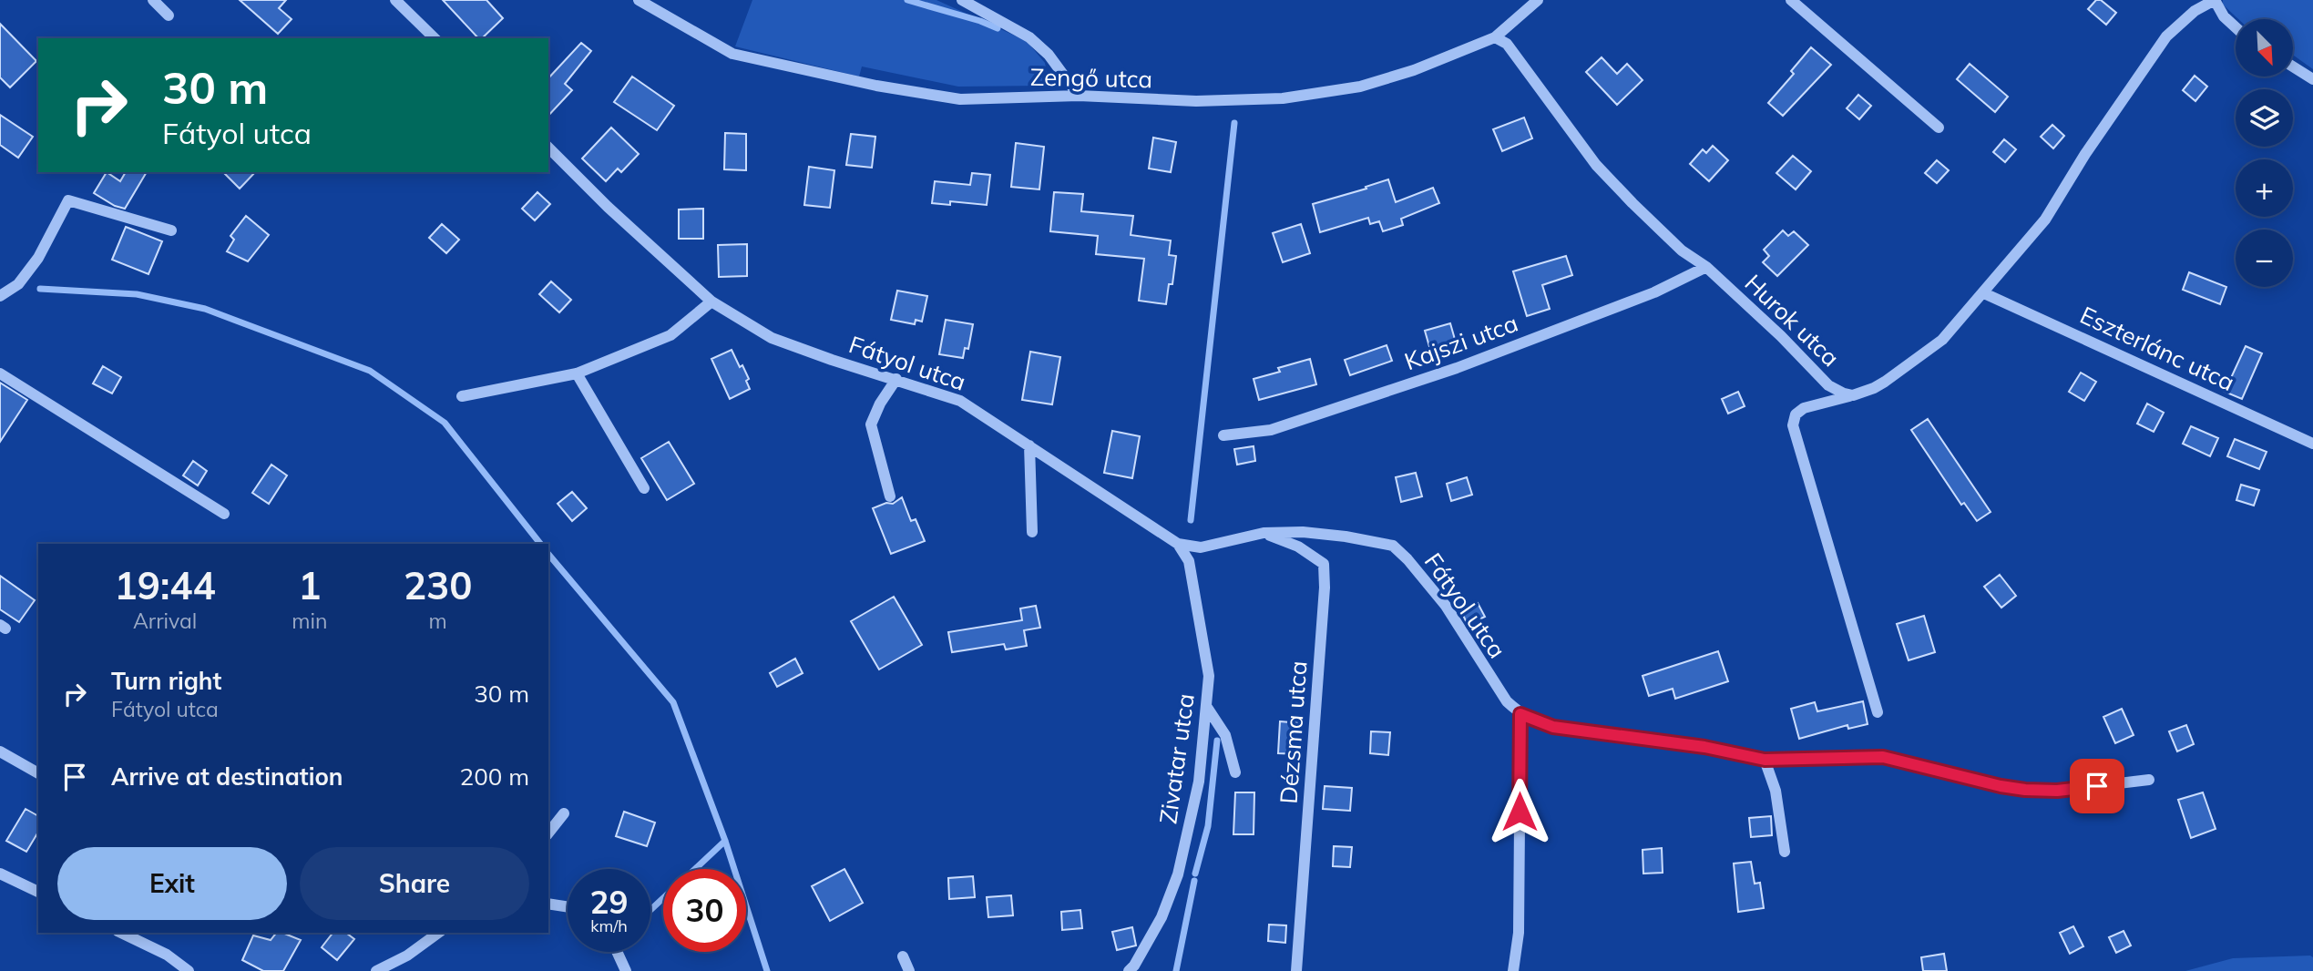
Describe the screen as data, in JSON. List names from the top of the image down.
{
  "streets": {
    "street": [
      "Zengő utca",
      "Hurok utca",
      "Kajszi utca",
      "Eszterlánc utca",
      "Fátyol utca",
      "Dézsma utca",
      "Zivatar utca"
    ]
  },
  "crossings": [
    ["Zengő utca", "Hurok utca"],
    ["Hurok utca", "Kajszi utca"],
    ["Hurok utca", "Eszterlánc utca"],
    ["Fátyol utca", "Dézsma utca"],
    ["Fátyol utca", "Zivatar utca"]
  ],
  "north": "bottom right",
  "page": {
    "map_buttons": ["+", "−"],
    "turn": ["30 m", "Fátyol utca"],
    "eta": [
      "19:44",
      "Arrival",
      "1",
      "min",
      "230",
      "m"
    ],
    "list": [
      {
        "name": "Turn right",
        "note": "Fátyol utca",
        "value": "30 m"
      },
      {
        "name": "Arrive at destination",
        "value": "200 m"
      }
    ],
    "buttons": ["Exit", "Share"],
    "speed": "29 km/h",
    "limit": "30"
  }
}
